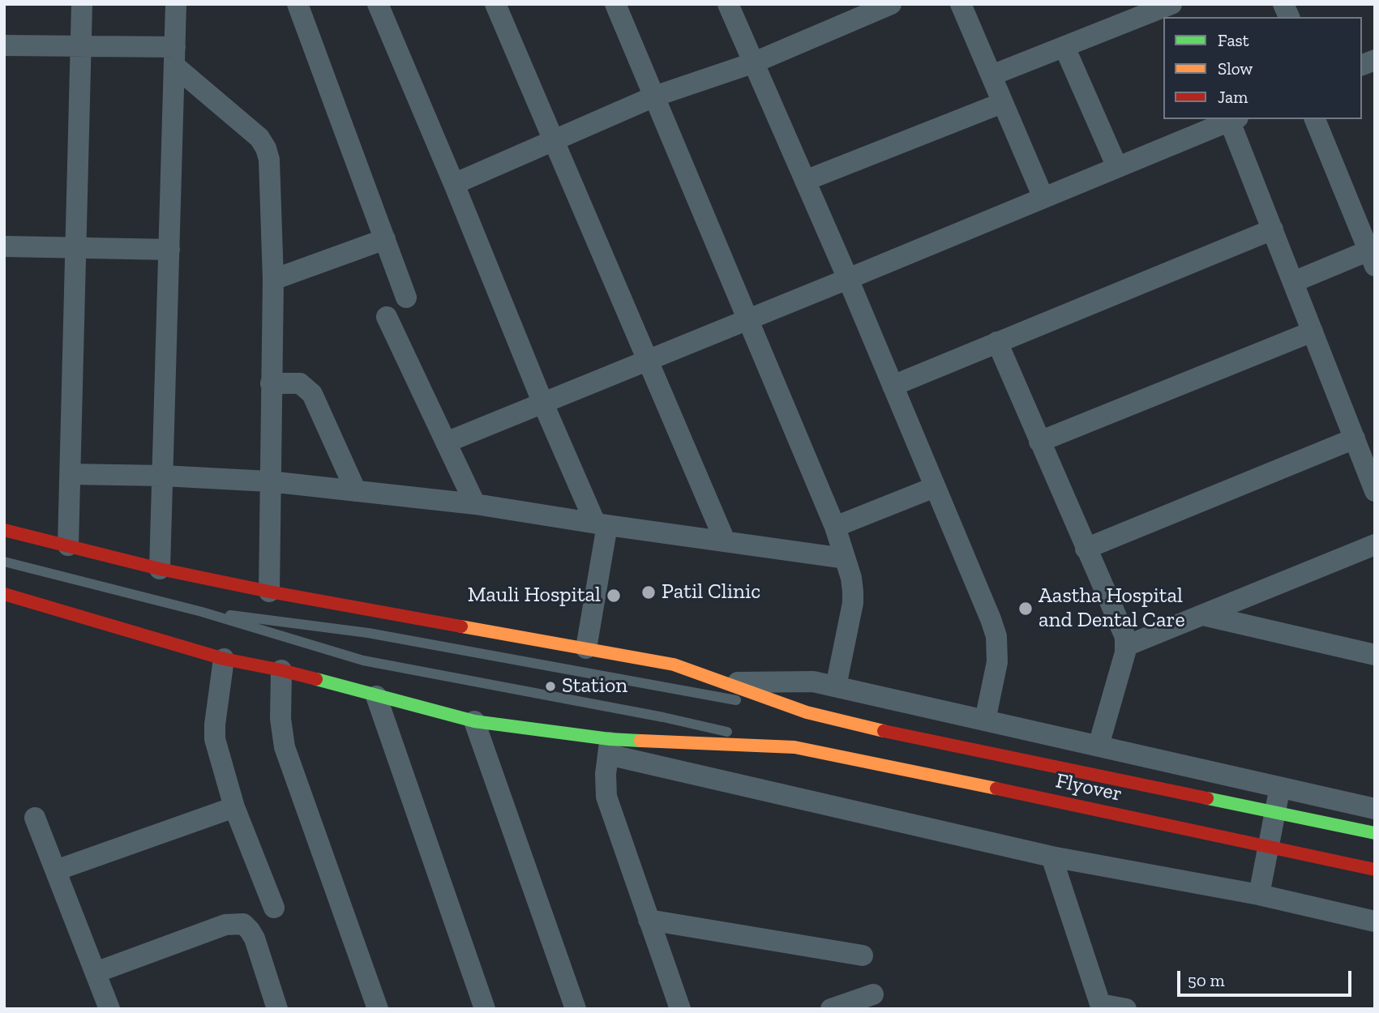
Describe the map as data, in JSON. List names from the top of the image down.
{
  "streets": {
    "main road": ["Flyover"]
  },
  "places": [
    "Patil Clinic",
    "Mauli Hospital",
    "Aastha Hospital and Dental Care",
    "Station"
  ],
  "legend": ["Fast", "Slow", "Jam"],
  "scale_bar": "50 m"
}
